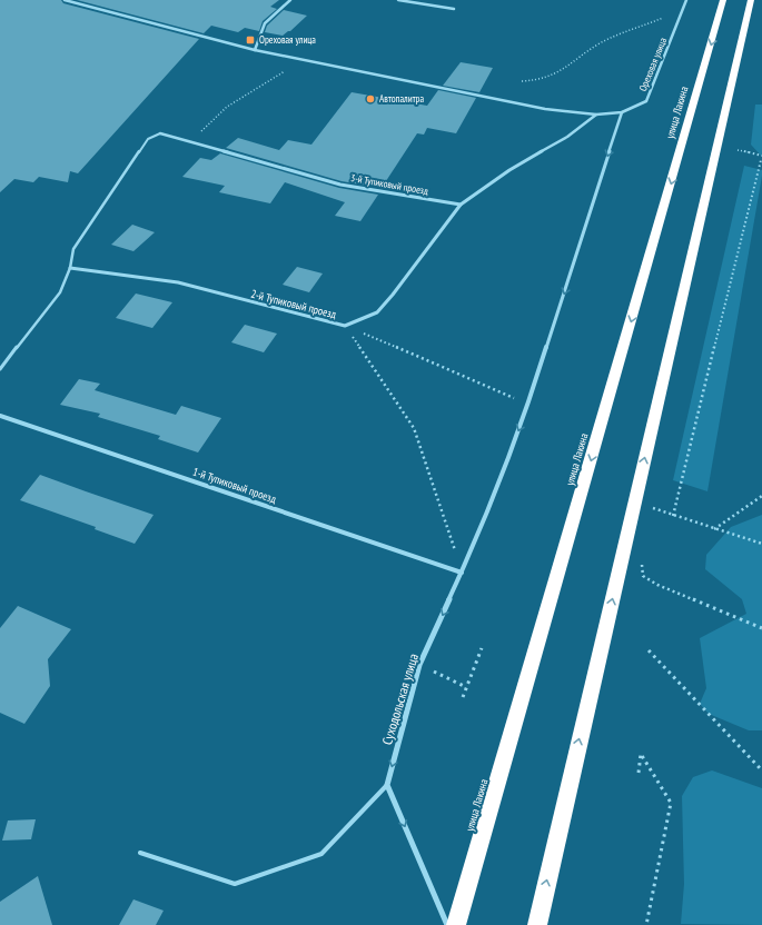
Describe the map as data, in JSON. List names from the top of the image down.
{
  "streets": {
    "highway": ["улица Лакина"],
    "street": [
      "Ореховая улица",
      "3-й Тупиковый проезд",
      "2-й Тупиковый проезд",
      "1-й Тупиковый проезд",
      "Суходольская улица"
    ]
  },
  "crossings": [
    ["Ореховая улица", "Суходольская улица"],
    ["3-й Тупиковый проезд", "2-й Тупиковый проезд"],
    ["1-й Тупиковый проезд", "Суходольская улица"]
  ],
  "one_way": ["Суходольская улица"],
  "places": {
    "transit": ["Ореховая улица"],
    "other": ["Автопалитра"]
  }
}
